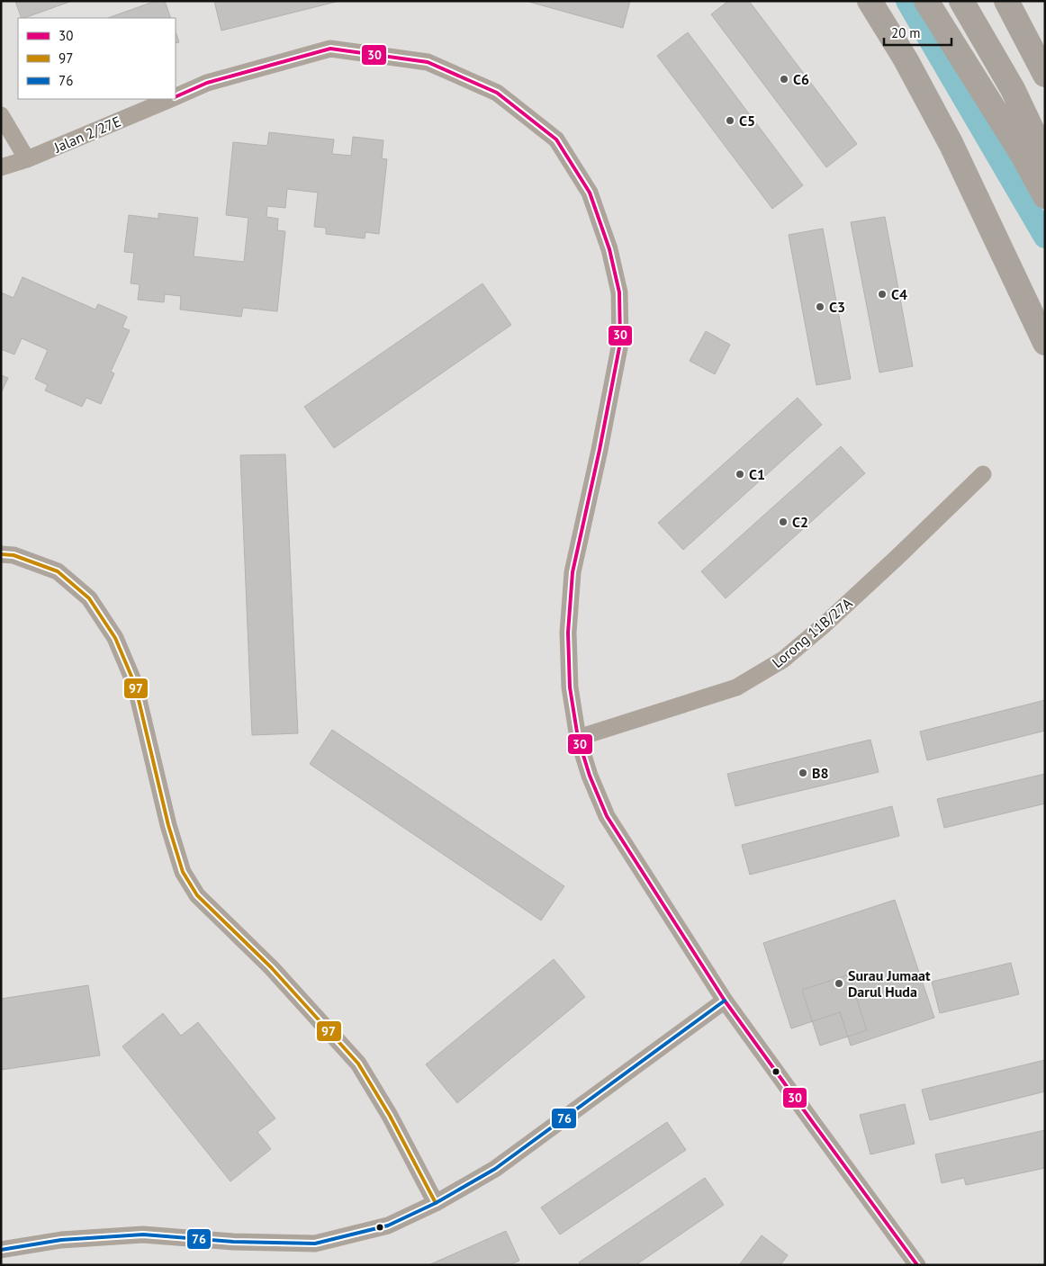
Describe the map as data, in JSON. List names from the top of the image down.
{
  "streets": {
    "street": ["Jalan 2/27E", "Lorong 11B/27A"]
  },
  "crossings": [
    ["Jalan 2/27E", "Lorong 11B/27A"]
  ],
  "places": [
    "C6",
    "C5",
    "C4",
    "C3",
    "C1",
    "C2",
    "B8",
    "Surau Jumaat Darul Huda"
  ],
  "lines": ["transit line 30", "transit line 97", "transit line 76"],
  "legend": ["30", "97", "76"],
  "scale_bar": "20 m"
}
